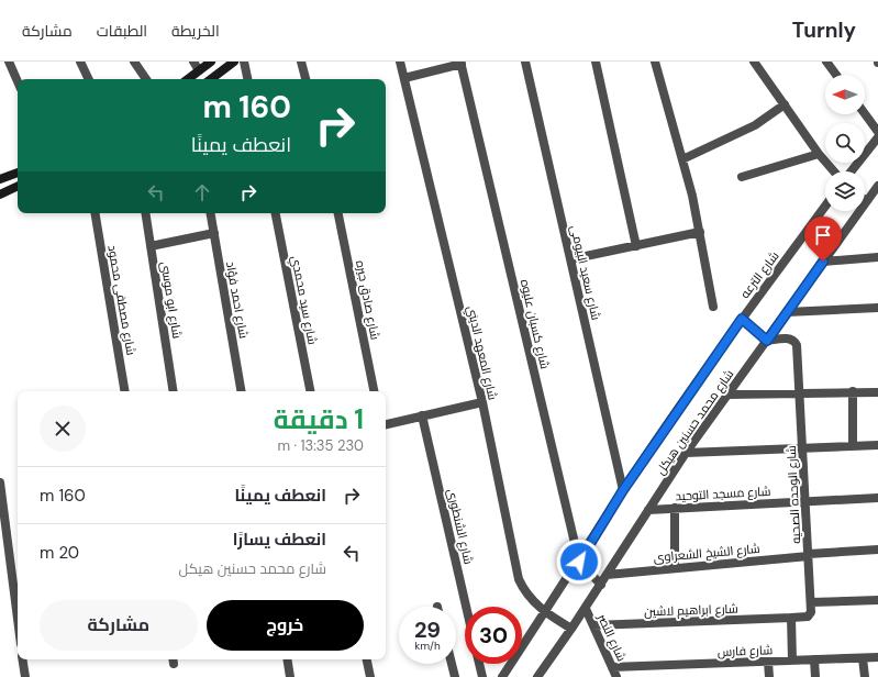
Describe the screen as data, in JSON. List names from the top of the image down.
{
  "streets": {
    "street": [
      "شارع سعيد البيومى",
      "شارع الترعه",
      "شارع مصطفى محمود",
      "شارع ابو موسى",
      "شارع احمد فؤاد",
      "شارع سيد محمدي",
      "شارع صادق جيره",
      "شارع كسبان عليوه",
      "شارع المعهد الديني",
      "شارع محمد حسنين هيكل",
      "شارع مسجد التوحيد",
      "شارع الوحده الصحيه",
      "شارع الشنطورى",
      "شارع الشيخ الشعراوى",
      "شارع ابراهيم لاشين",
      "شارع النصر",
      "شارع فارس"
    ]
  },
  "crossings": [
    ["شارع سعيد البيومى", "شارع الترعه"],
    ["شارع الترعه", "شارع كسبان عليوه"],
    ["شارع الترعه", "شارع المعهد الديني"],
    ["شارع كسبان عليوه", "شارع محمد حسنين هيكل"],
    ["شارع المعهد الديني", "شارع محمد حسنين هيكل"],
    ["شارع محمد حسنين هيكل", "شارع مسجد التوحيد"],
    ["شارع محمد حسنين هيكل", "شارع الوحده الصحيه"],
    ["شارع محمد حسنين هيكل", "شارع الشيخ الشعراوى"],
    ["شارع محمد حسنين هيكل", "شارع النصر"],
    ["شارع مسجد التوحيد", "شارع الوحده الصحيه"],
    ["شارع الوحده الصحيه", "شارع الشيخ الشعراوى"],
    ["شارع ابراهيم لاشين", "شارع النصر"],
    ["شارع النصر", "شارع فارس"]
  ],
  "north": "left",
  "page": {
    "header": "Turnly",
    "nav": ["الخريطة", "الطبقات", "مشاركة"],
    "turn": ["160 m", "انعطف يمينًا"],
    "heading": ["1 دقيقة", "230 m · 13:35"],
    "list": [
      {
        "name": "انعطف يمينًا",
        "value": "160 m"
      },
      {
        "name": "انعطف يسارًا",
        "note": "شارع محمد حسنين هيكل",
        "value": "20 m"
      }
    ],
    "buttons": ["خروج", "مشاركة"],
    "speed": "29 km/h",
    "limit": "30"
  }
}
